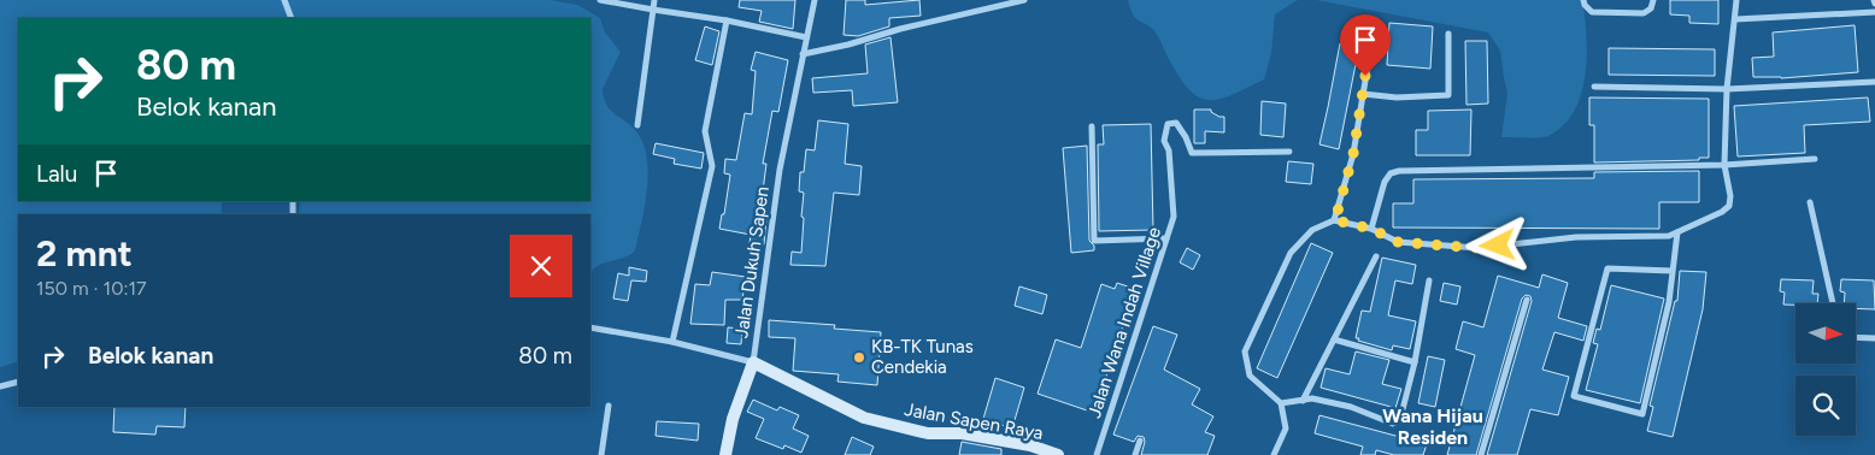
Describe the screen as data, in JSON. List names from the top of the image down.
{
  "streets": {
    "street": ["Jalan Dukuh Sapen", "Jalan Wana Indah Village", "Jalan Sapen Raya"]
  },
  "crossings": [
    ["Jalan Dukuh Sapen", "Jalan Sapen Raya"]
  ],
  "districts": ["Wana Hijau Residen"],
  "places": ["KB-TK Tunas Cendekia"],
  "north": "right",
  "page": {
    "turn": ["80 m", "Belok kanan"],
    "then": "Lalu",
    "heading": ["2 mnt", "150 m · 10:17"],
    "list": [
      {
        "name": "Belok kanan",
        "value": "80 m"
      }
    ]
  }
}
